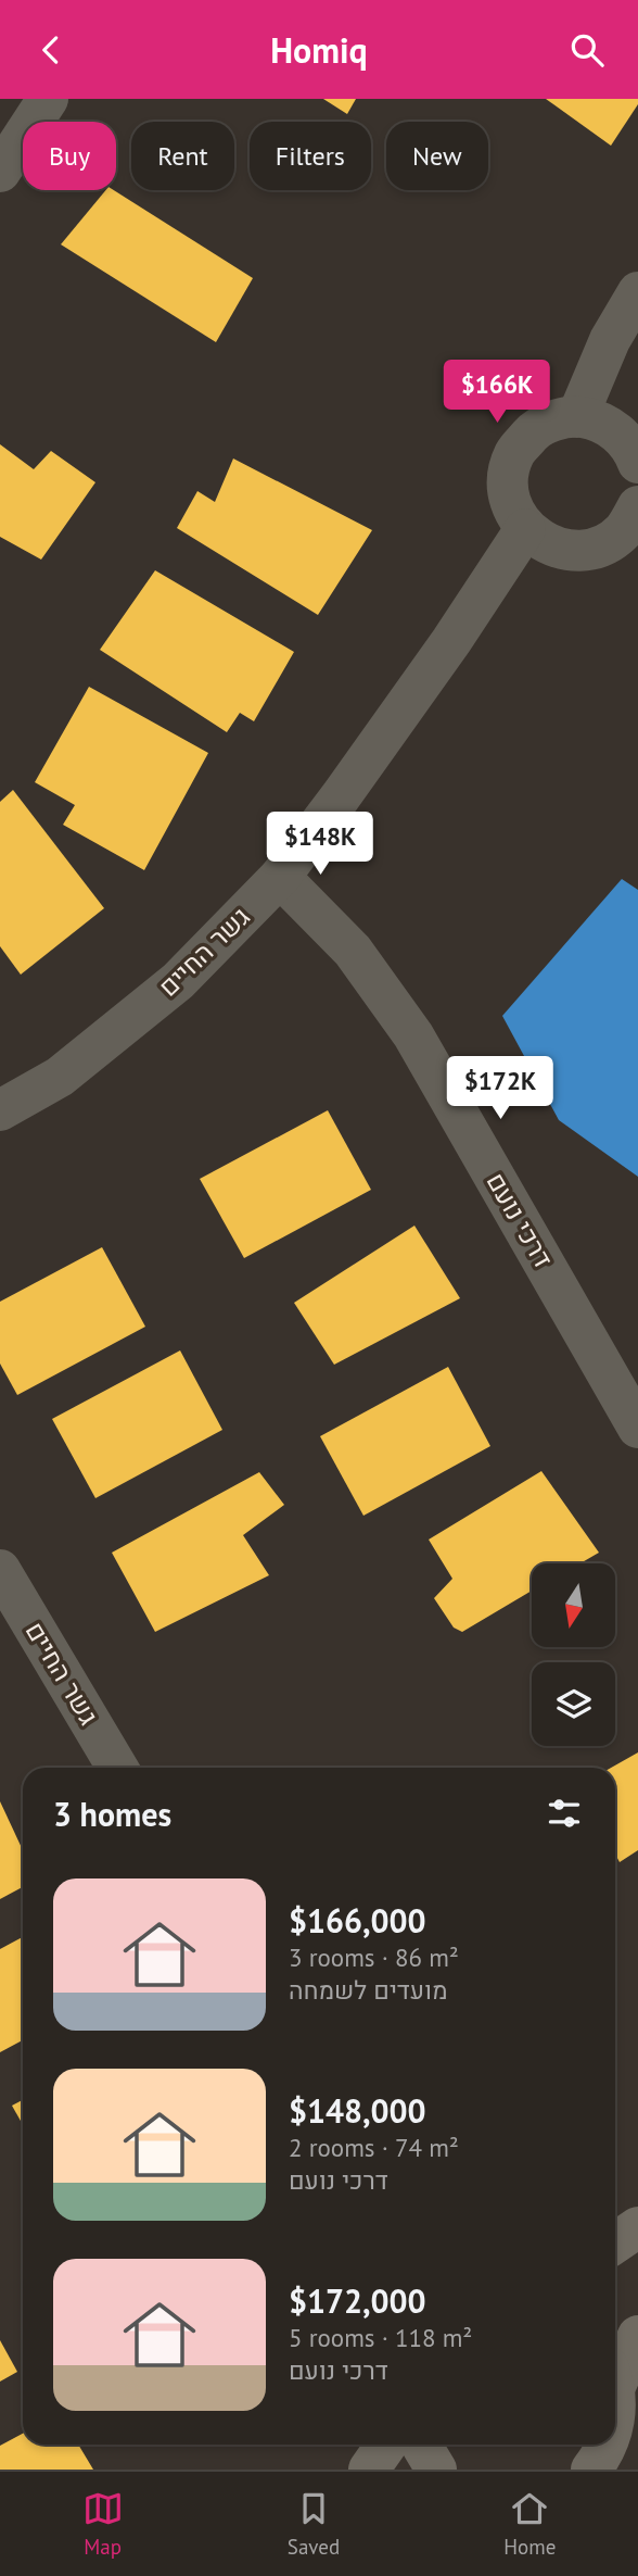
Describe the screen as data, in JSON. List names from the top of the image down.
{
  "streets": {
    "street": ["גשר החיים", "דרכי נועם"]
  },
  "crossings": [
    ["גשר החיים", "דרכי נועם"]
  ],
  "north": "bottom",
  "page": {
    "header": "Homiq",
    "chip": [
      "Buy",
      "Rent",
      "Filters",
      "New"
    ],
    "price": ["$166K", "$148K", "$172K"],
    "heading": "3 homes",
    "list": [
      {
        "name": "$166,000",
        "note": "3 rooms · 86 m² · מועדים לשמחה"
      },
      {
        "name": "$148,000",
        "note": "2 rooms · 74 m² · דרכי נועם"
      },
      {
        "name": "$172,000",
        "note": "5 rooms · 118 m² · דרכי נועם"
      }
    ],
    "tabs": ["Map", "Saved", "Home"]
  }
}
